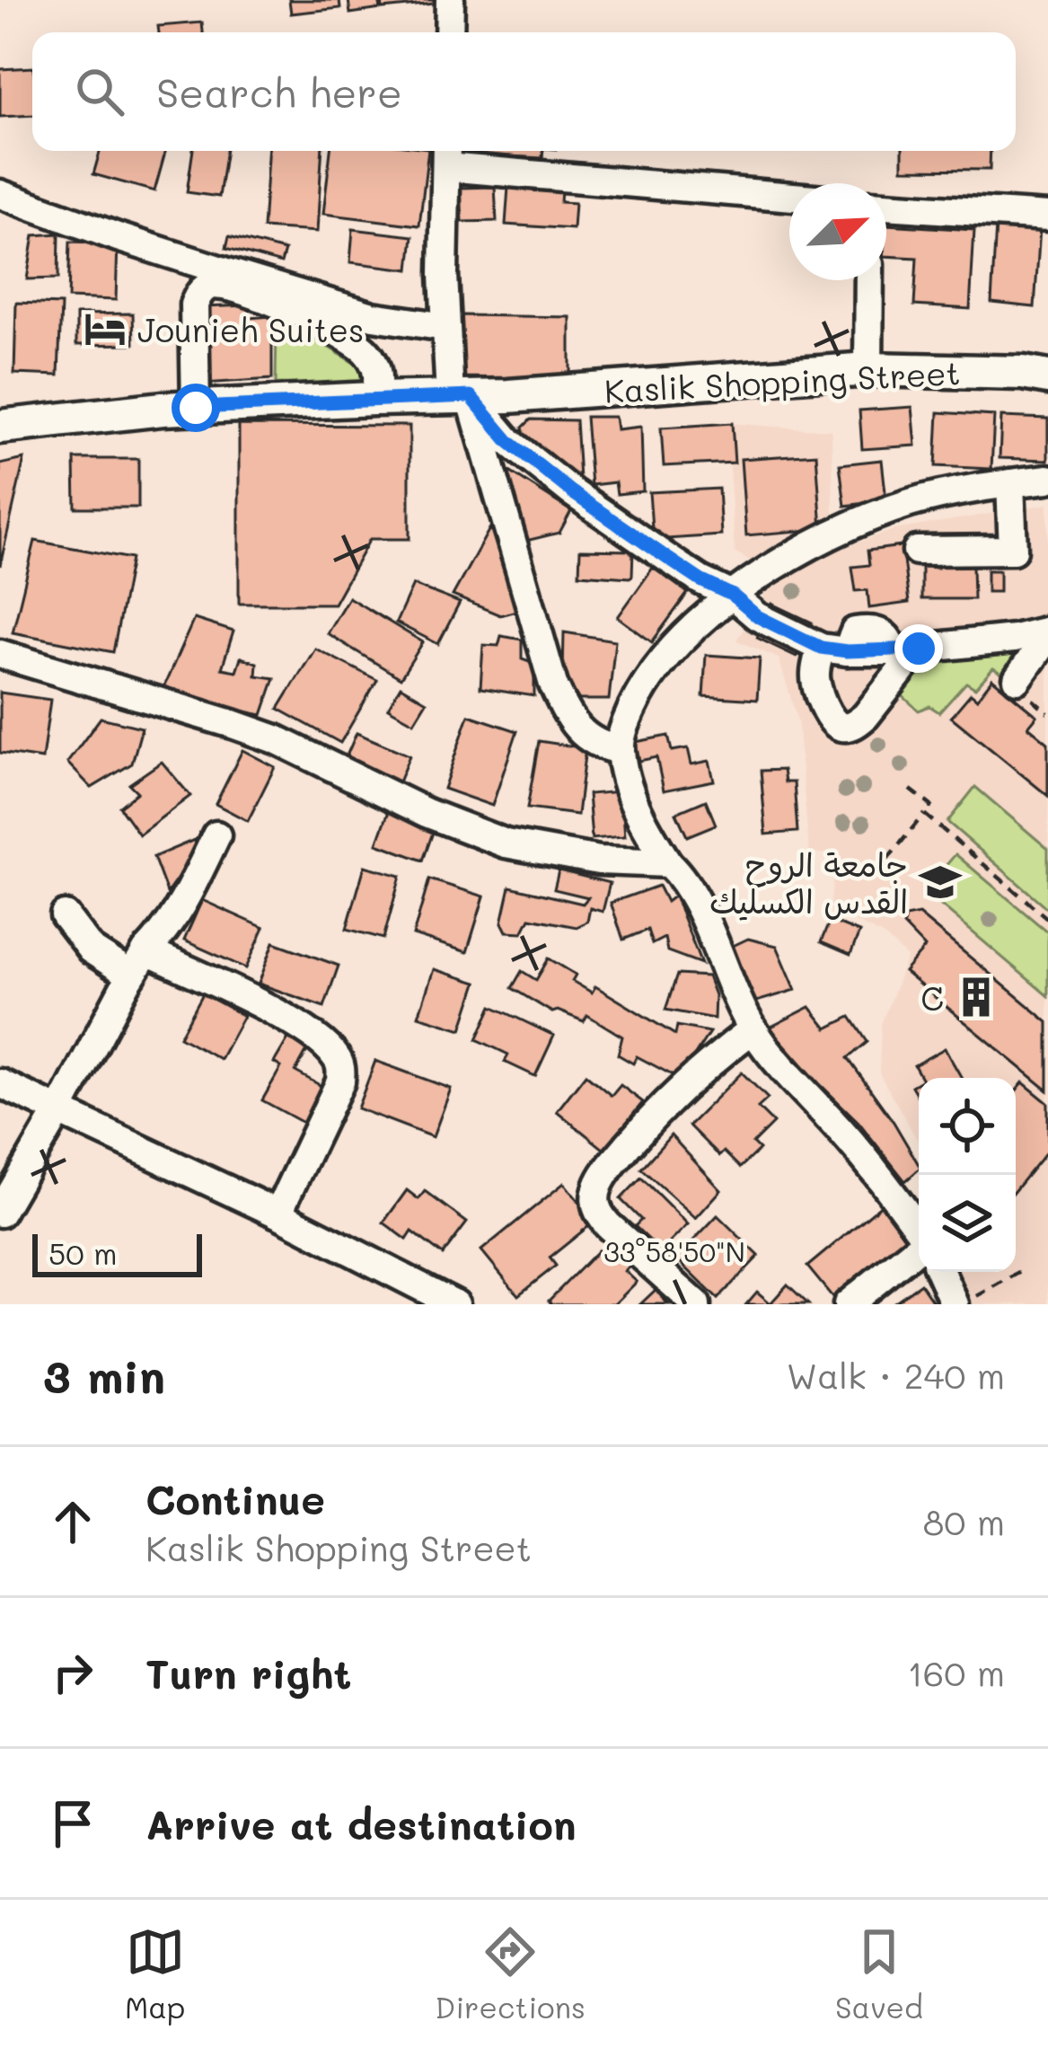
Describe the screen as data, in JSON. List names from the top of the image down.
{
  "streets": {
    "main road": ["Kaslik Shopping Street"]
  },
  "places": {
    "hotel": ["Jounieh Suites"],
    "school or university": ["جامعة الروح القدس الكسليك"],
    "building": ["C"]
  },
  "scale_bar": "50 m",
  "north": "top right",
  "page": {
    "search": "Search here",
    "scale": "50 m",
    "heading": ["3 min", "Walk · 240 m"],
    "list": [
      ["Continue", "Kaslik Shopping Street", "80 m"],
      ["Turn right", "160 m"],
      "Arrive at destination"
    ],
    "nav": ["Map", "Directions", "Saved"]
  },
  "coordinates": ["33°58'50\"N"]
}
